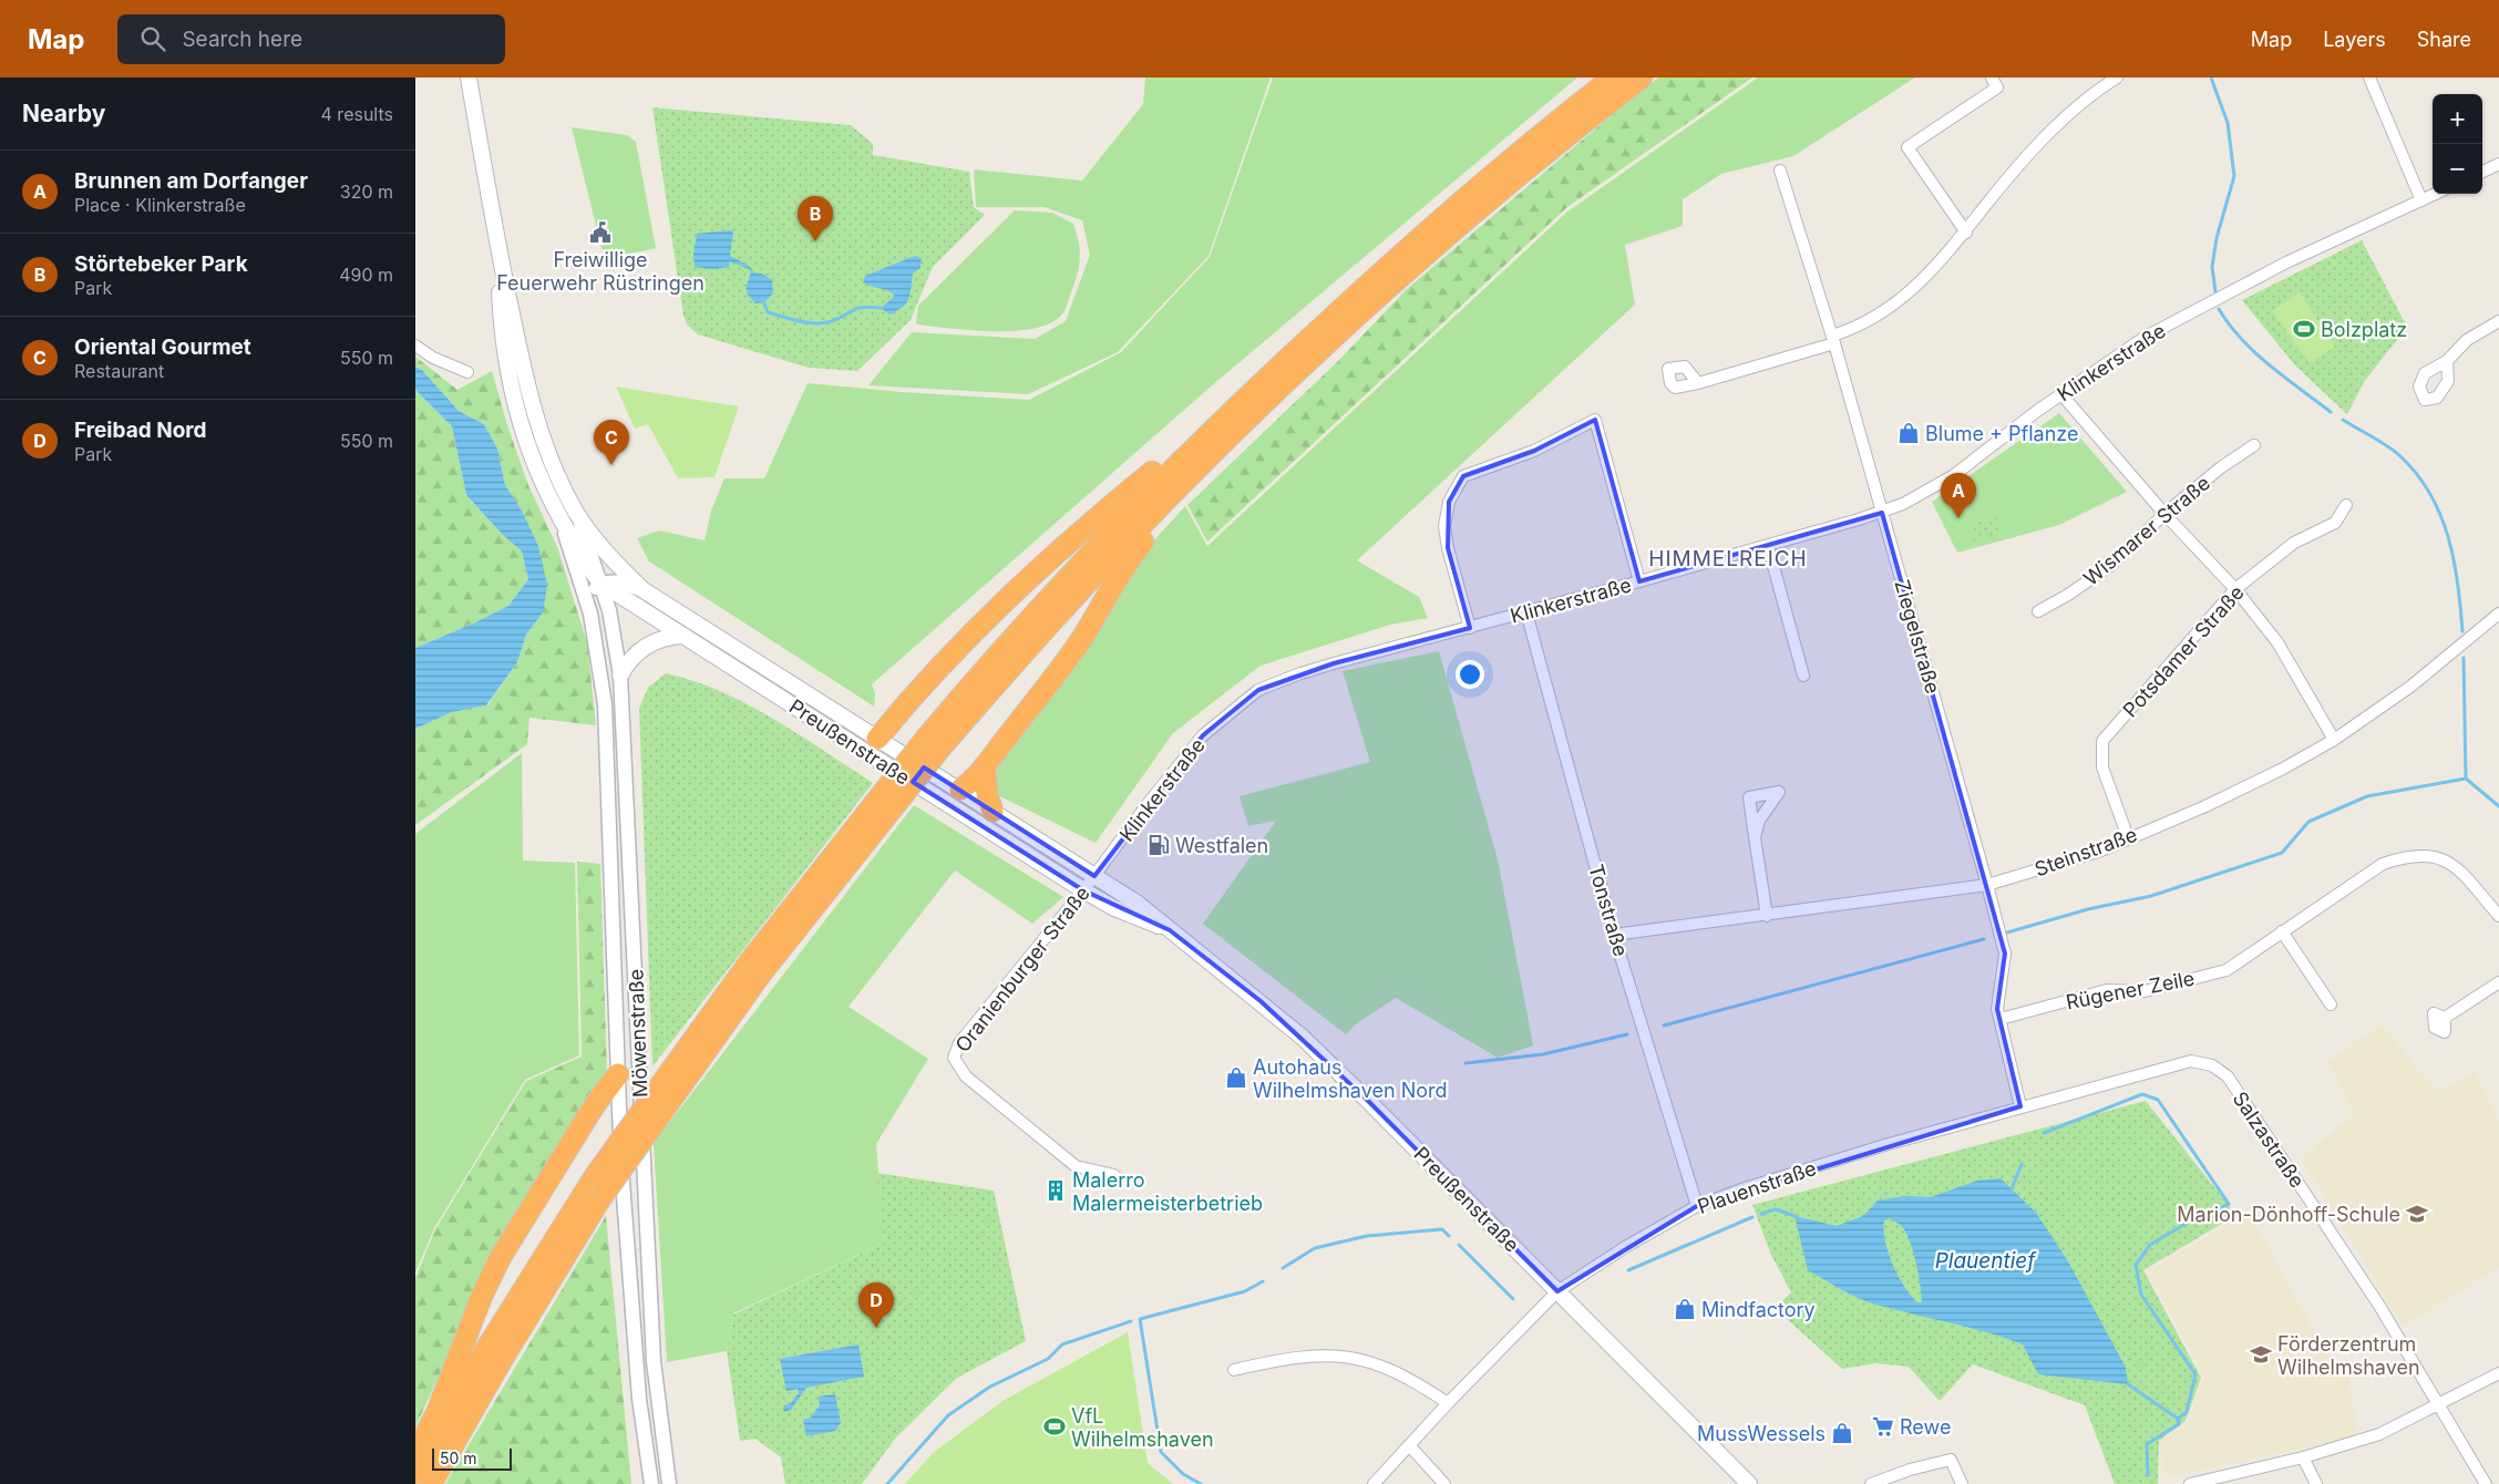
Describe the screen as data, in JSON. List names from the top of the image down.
{
  "streets": {
    "main road": ["Preußenstraße"],
    "street": [
      "Klinkerstraße",
      "Wismarer Straße",
      "Ziegelstraße",
      "Potsdamer Straße",
      "Steinstraße",
      "Tonstraße",
      "Oranienburger Straße",
      "Rügener Zeile",
      "Möwenstraße",
      "Salzastraße",
      "Plauenstraße"
    ]
  },
  "crossings": [
    ["Klinkerstraße", "Ziegelstraße"],
    ["Klinkerstraße", "Preußenstraße"],
    ["Klinkerstraße", "Tonstraße"],
    ["Klinkerstraße", "Oranienburger Straße"],
    ["Ziegelstraße", "Steinstraße"],
    ["Ziegelstraße", "Rügener Zeile"],
    ["Ziegelstraße", "Plauenstraße"],
    ["Potsdamer Straße", "Steinstraße"],
    ["Preußenstraße", "Oranienburger Straße"],
    ["Preußenstraße", "Möwenstraße"],
    ["Preußenstraße", "Plauenstraße"],
    ["Steinstraße", "Tonstraße"],
    ["Tonstraße", "Plauenstraße"],
    ["Salzastraße", "Plauenstraße"]
  ],
  "districts": ["HIMMELREICH"],
  "water": ["Plauentief"],
  "places": {
    "public building": ["Freiwillige Feuerwehr Rüstringen"],
    "sports": ["Bolzplatz", "VfL Wilhelmshaven"],
    "shop": [
      "Blume + Pflanze",
      "Autohaus Wilhelmshaven Nord",
      "Mindfactory",
      "MussWessels"
    ],
    "fuel station": ["Westfalen"],
    "building": ["Malerro Malermeisterbetrieb"],
    "school or university": ["Marion-Dönhoff-Schule", "Förderzentrum Wilhelmshaven"],
    "supermarket": ["Rewe"]
  },
  "scale_bar": "50 m",
  "page": {
    "header": "Map",
    "search": "Search here",
    "nav": ["Map", "Layers", "Share"],
    "heading": ["Nearby", "4 results"],
    "map_buttons": ["+", "−"],
    "list": [
      {
        "mark": "A",
        "name": "Brunnen am Dorfanger",
        "note": "Place · Klinkerstraße",
        "value": "320 m"
      },
      {
        "mark": "B",
        "name": "Störtebeker Park",
        "note": "Park",
        "value": "490 m"
      },
      {
        "mark": "C",
        "name": "Oriental Gourmet",
        "note": "Restaurant",
        "value": "550 m"
      },
      {
        "mark": "D",
        "name": "Freibad Nord",
        "note": "Park",
        "value": "550 m"
      }
    ],
    "pins": [
      "B",
      "C",
      "A",
      "D"
    ],
    "scale": "50 m"
  }
}
